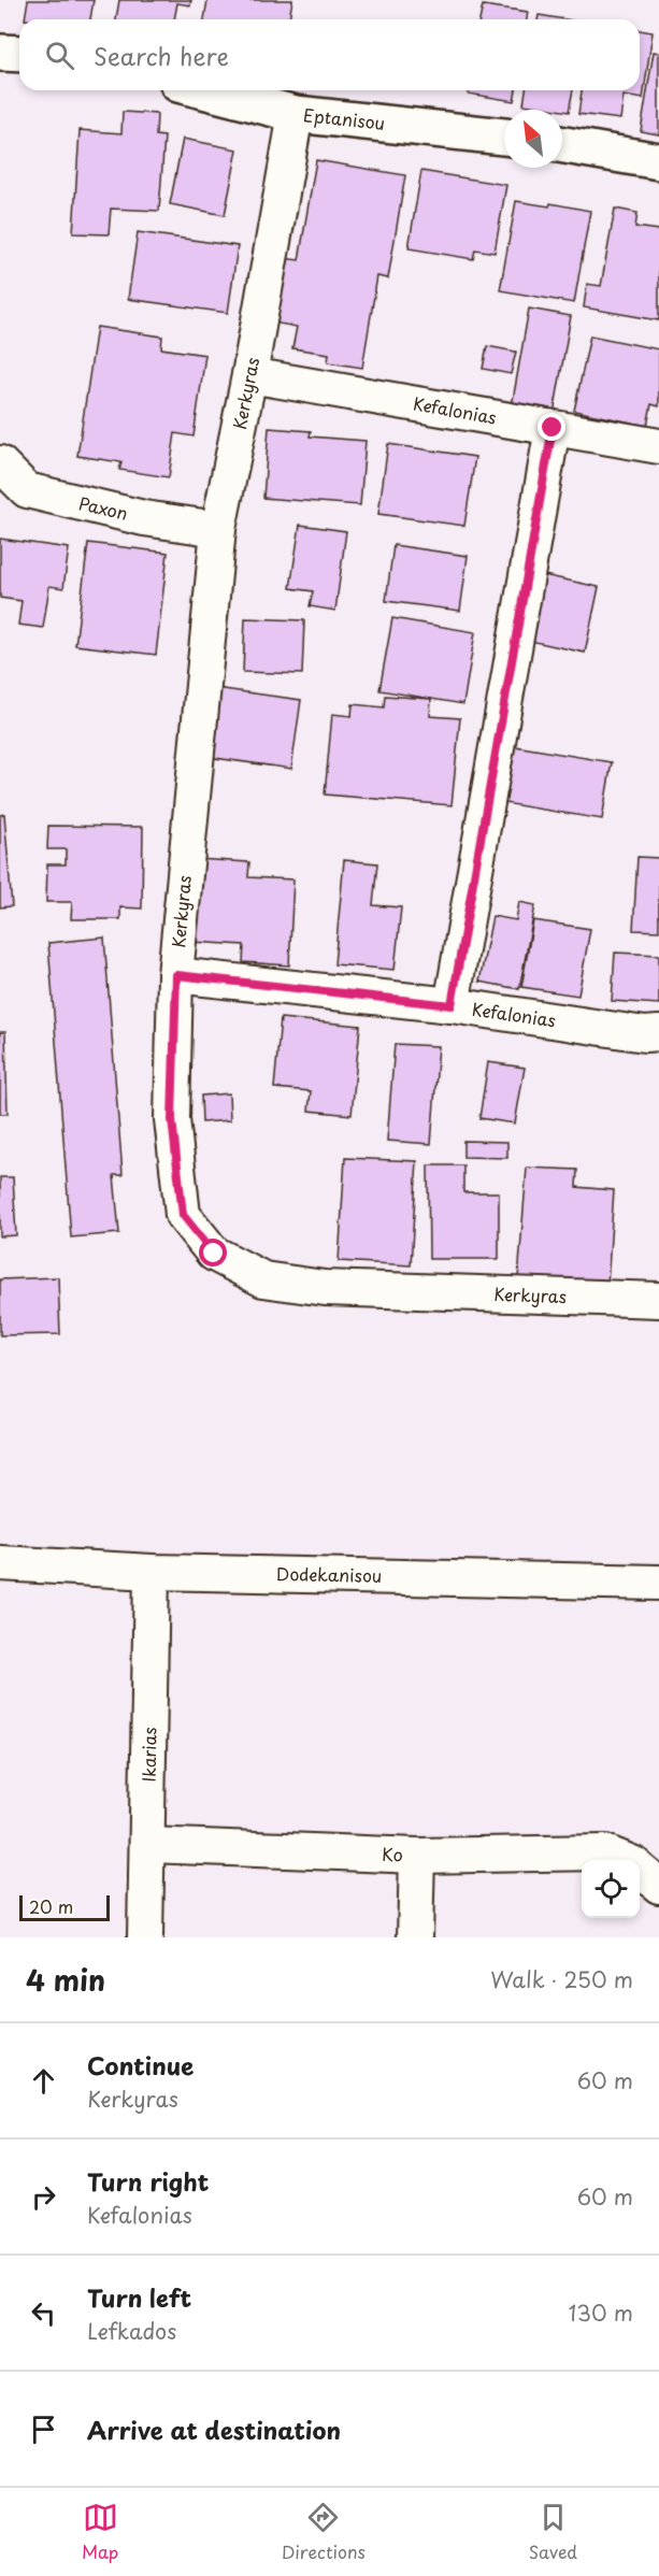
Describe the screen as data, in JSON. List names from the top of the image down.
{
  "streets": {
    "street": [
      "Eptanisou",
      "Kerkyras",
      "Kefalonias",
      "Paxon",
      "Dodekanisou",
      "Ikarias",
      "Ko"
    ]
  },
  "crossings": [
    ["Eptanisou", "Kerkyras"],
    ["Kerkyras", "Kefalonias"],
    ["Kerkyras", "Paxon"],
    ["Dodekanisou", "Ikarias"],
    ["Ikarias", "Ko"]
  ],
  "scale_bar": "20 m",
  "north": "top left",
  "page": {
    "search": "Search here",
    "scale": "20 m",
    "heading": ["4 min", "Walk · 250 m"],
    "list": [
      ["Continue", "Kerkyras", "60 m"],
      ["Turn right", "Kefalonias", "60 m"],
      ["Turn left", "Lefkados", "130 m"],
      "Arrive at destination"
    ],
    "nav": ["Map", "Directions", "Saved"]
  }
}
